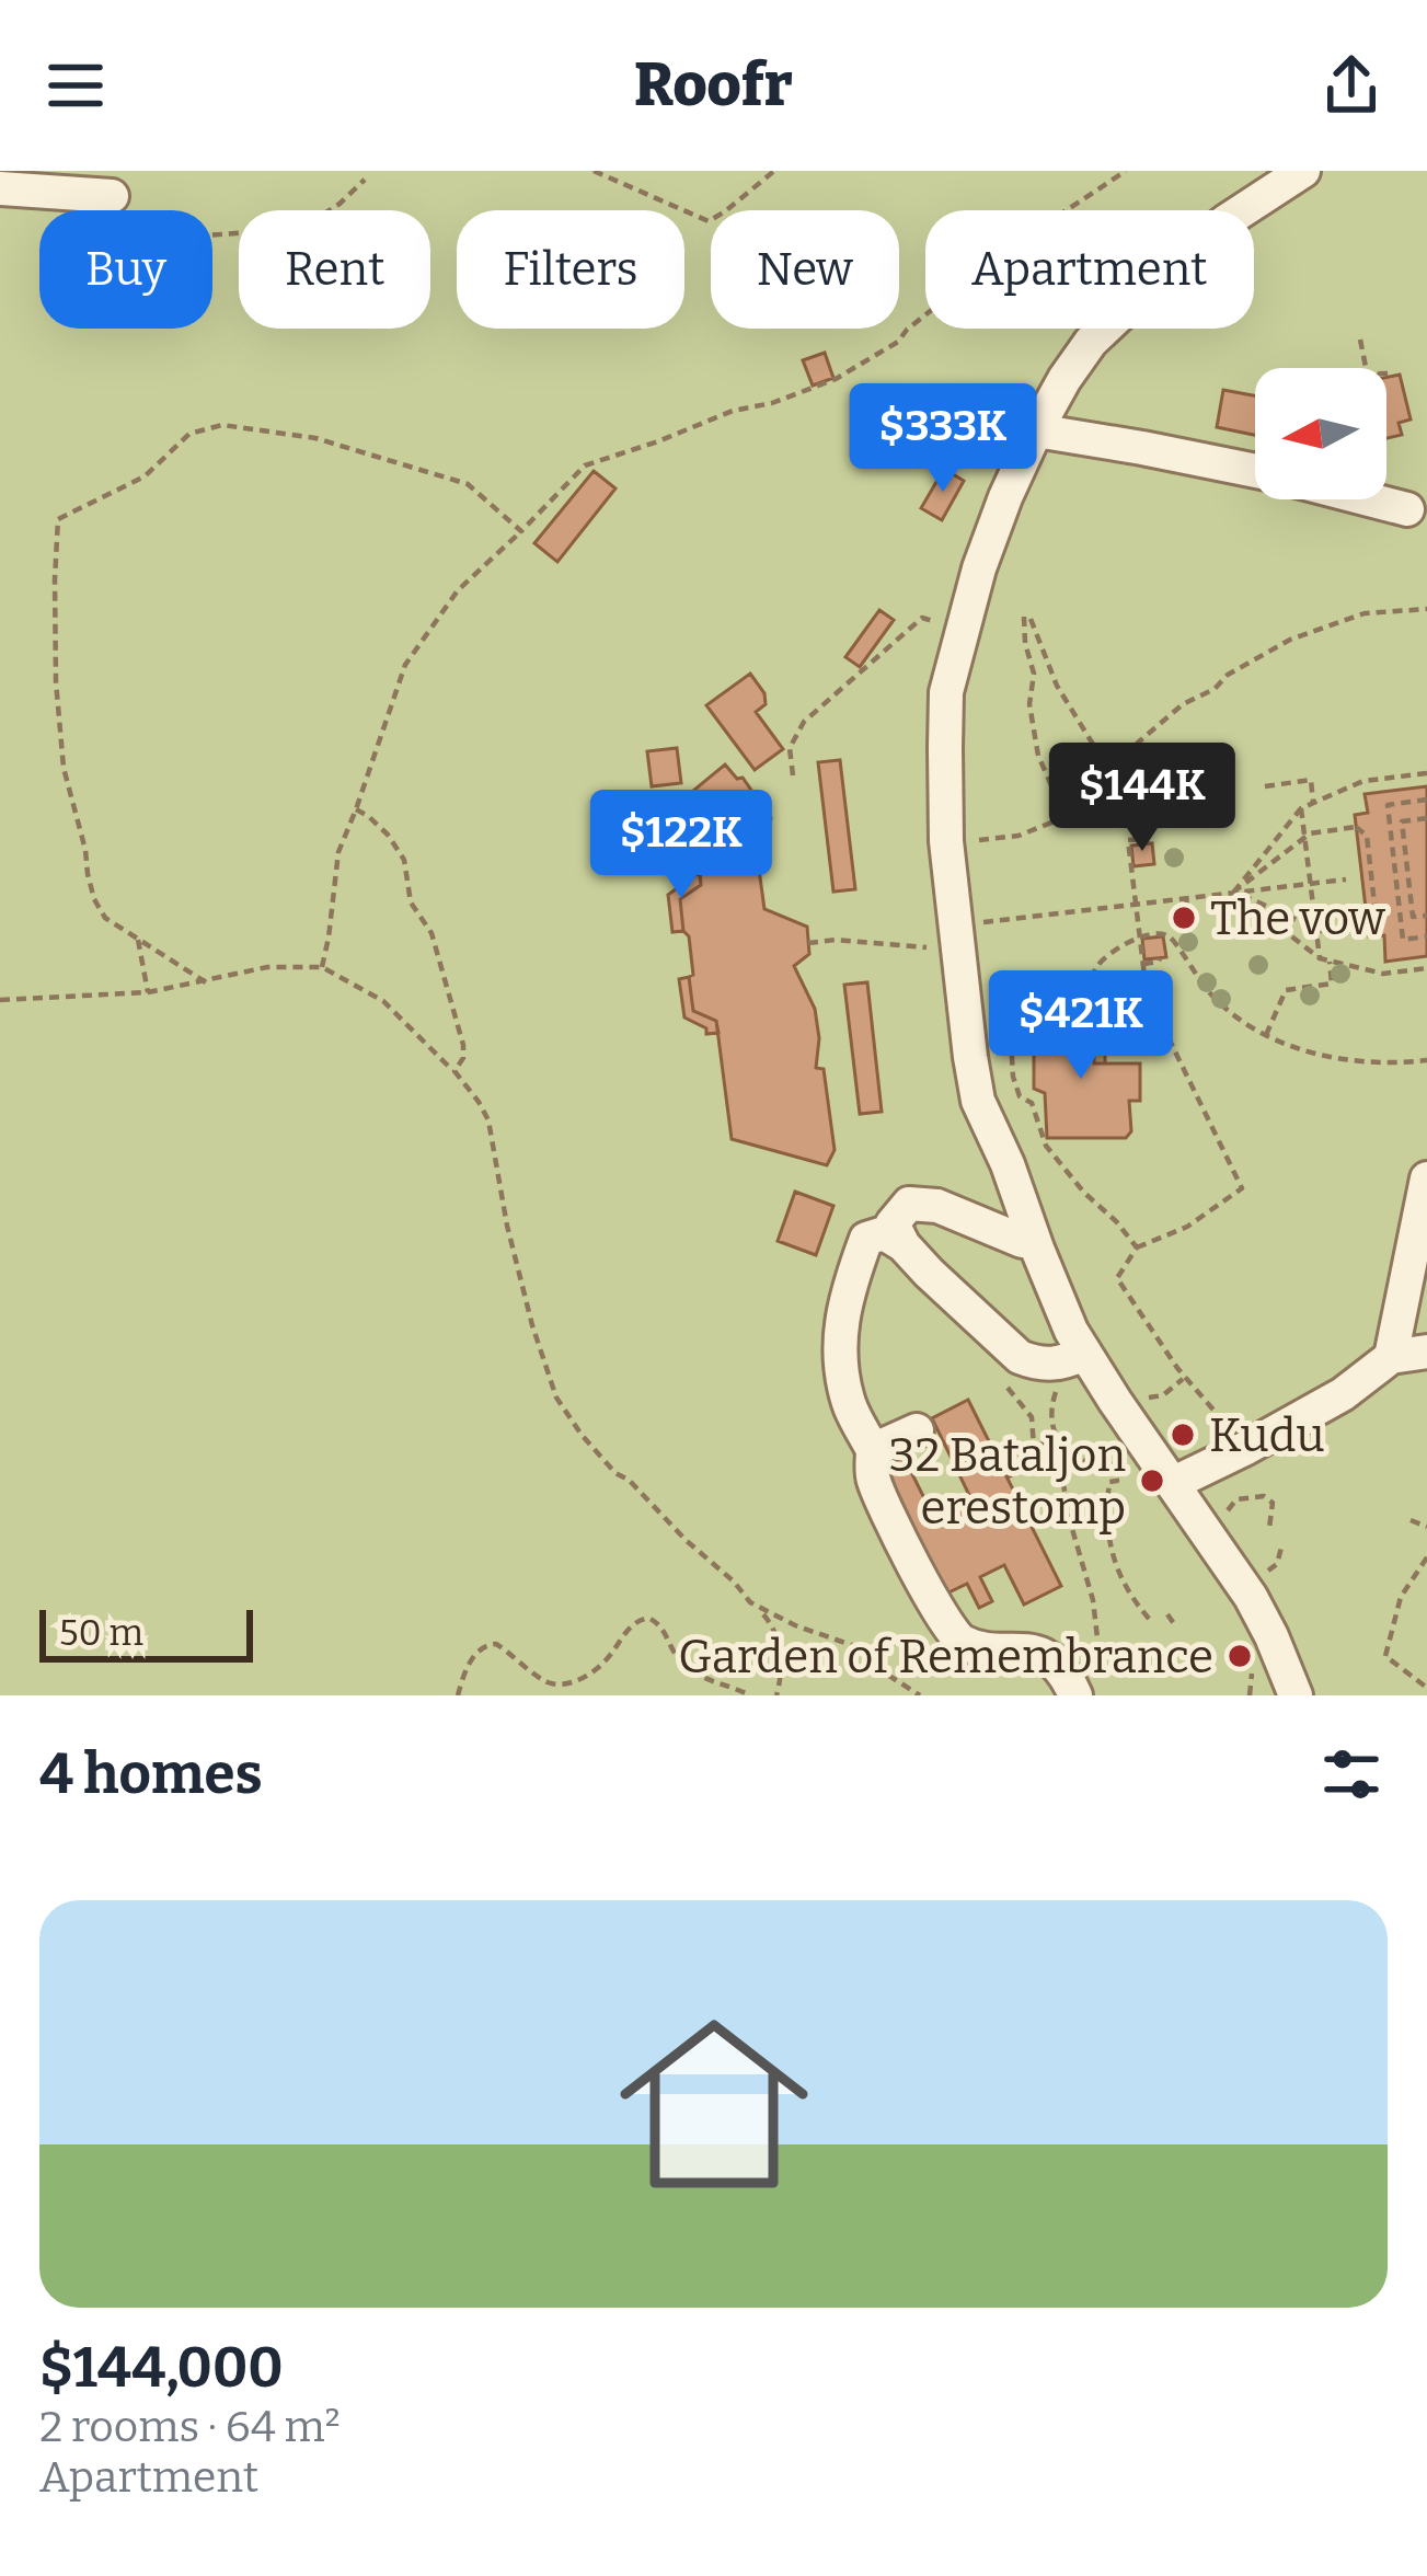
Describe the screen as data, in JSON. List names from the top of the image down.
{
  "places": [
    "The vow",
    "Kudu",
    "32 Bataljon erestomp",
    "Garden of Remembrance"
  ],
  "scale_bar": "50 m",
  "north": "left",
  "page": {
    "header": "Roofr",
    "chip": [
      "Buy",
      "Rent",
      "Filters",
      "New",
      "Apartment"
    ],
    "price": [
      "$333K",
      "$144K",
      "$122K",
      "$421K"
    ],
    "scale": "50 m",
    "heading": "4 homes",
    "list": [
      {
        "name": "$144,000",
        "note": "2 rooms · 64 m² · Apartment"
      }
    ]
  }
}
